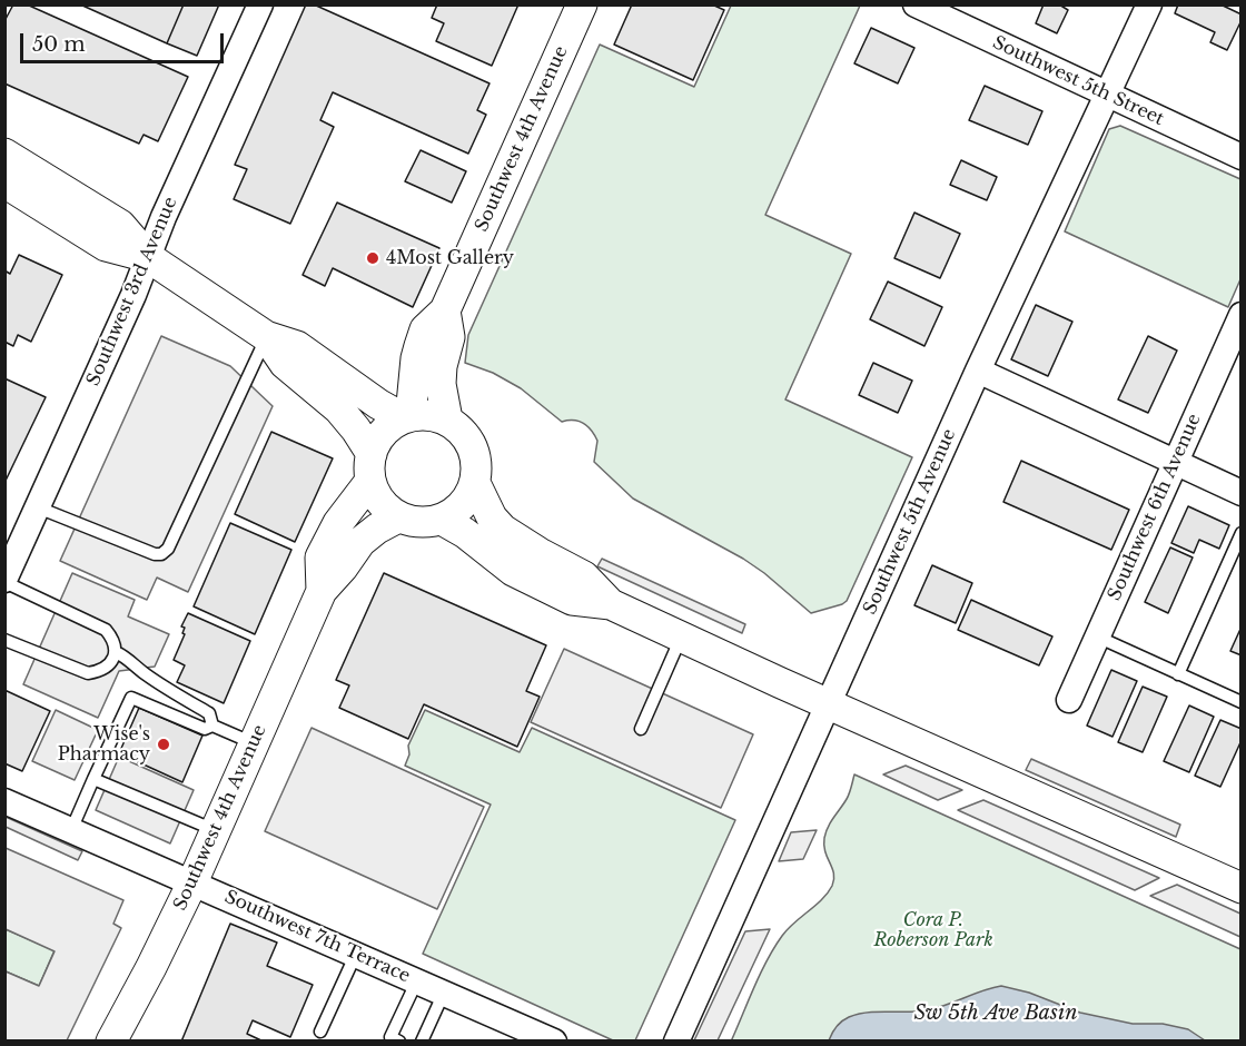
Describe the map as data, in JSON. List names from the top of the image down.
{
  "streets": {
    "street": [
      "Southwest 5th Street",
      "Southwest 4th Avenue",
      "Southwest 3rd Avenue",
      "Southwest 6th Avenue",
      "Southwest 5th Avenue",
      "Southwest 7th Terrace"
    ]
  },
  "crossings": [
    ["Southwest 5th Street", "Southwest 5th Avenue"],
    ["Southwest 4th Avenue", "Southwest 7th Terrace"]
  ],
  "water": ["Sw 5th Ave Basin"],
  "parks": ["Cora P. Roberson Park"],
  "places": ["4Most Gallery", "Wise's Pharmacy"],
  "scale_bar": "50 m"
}
